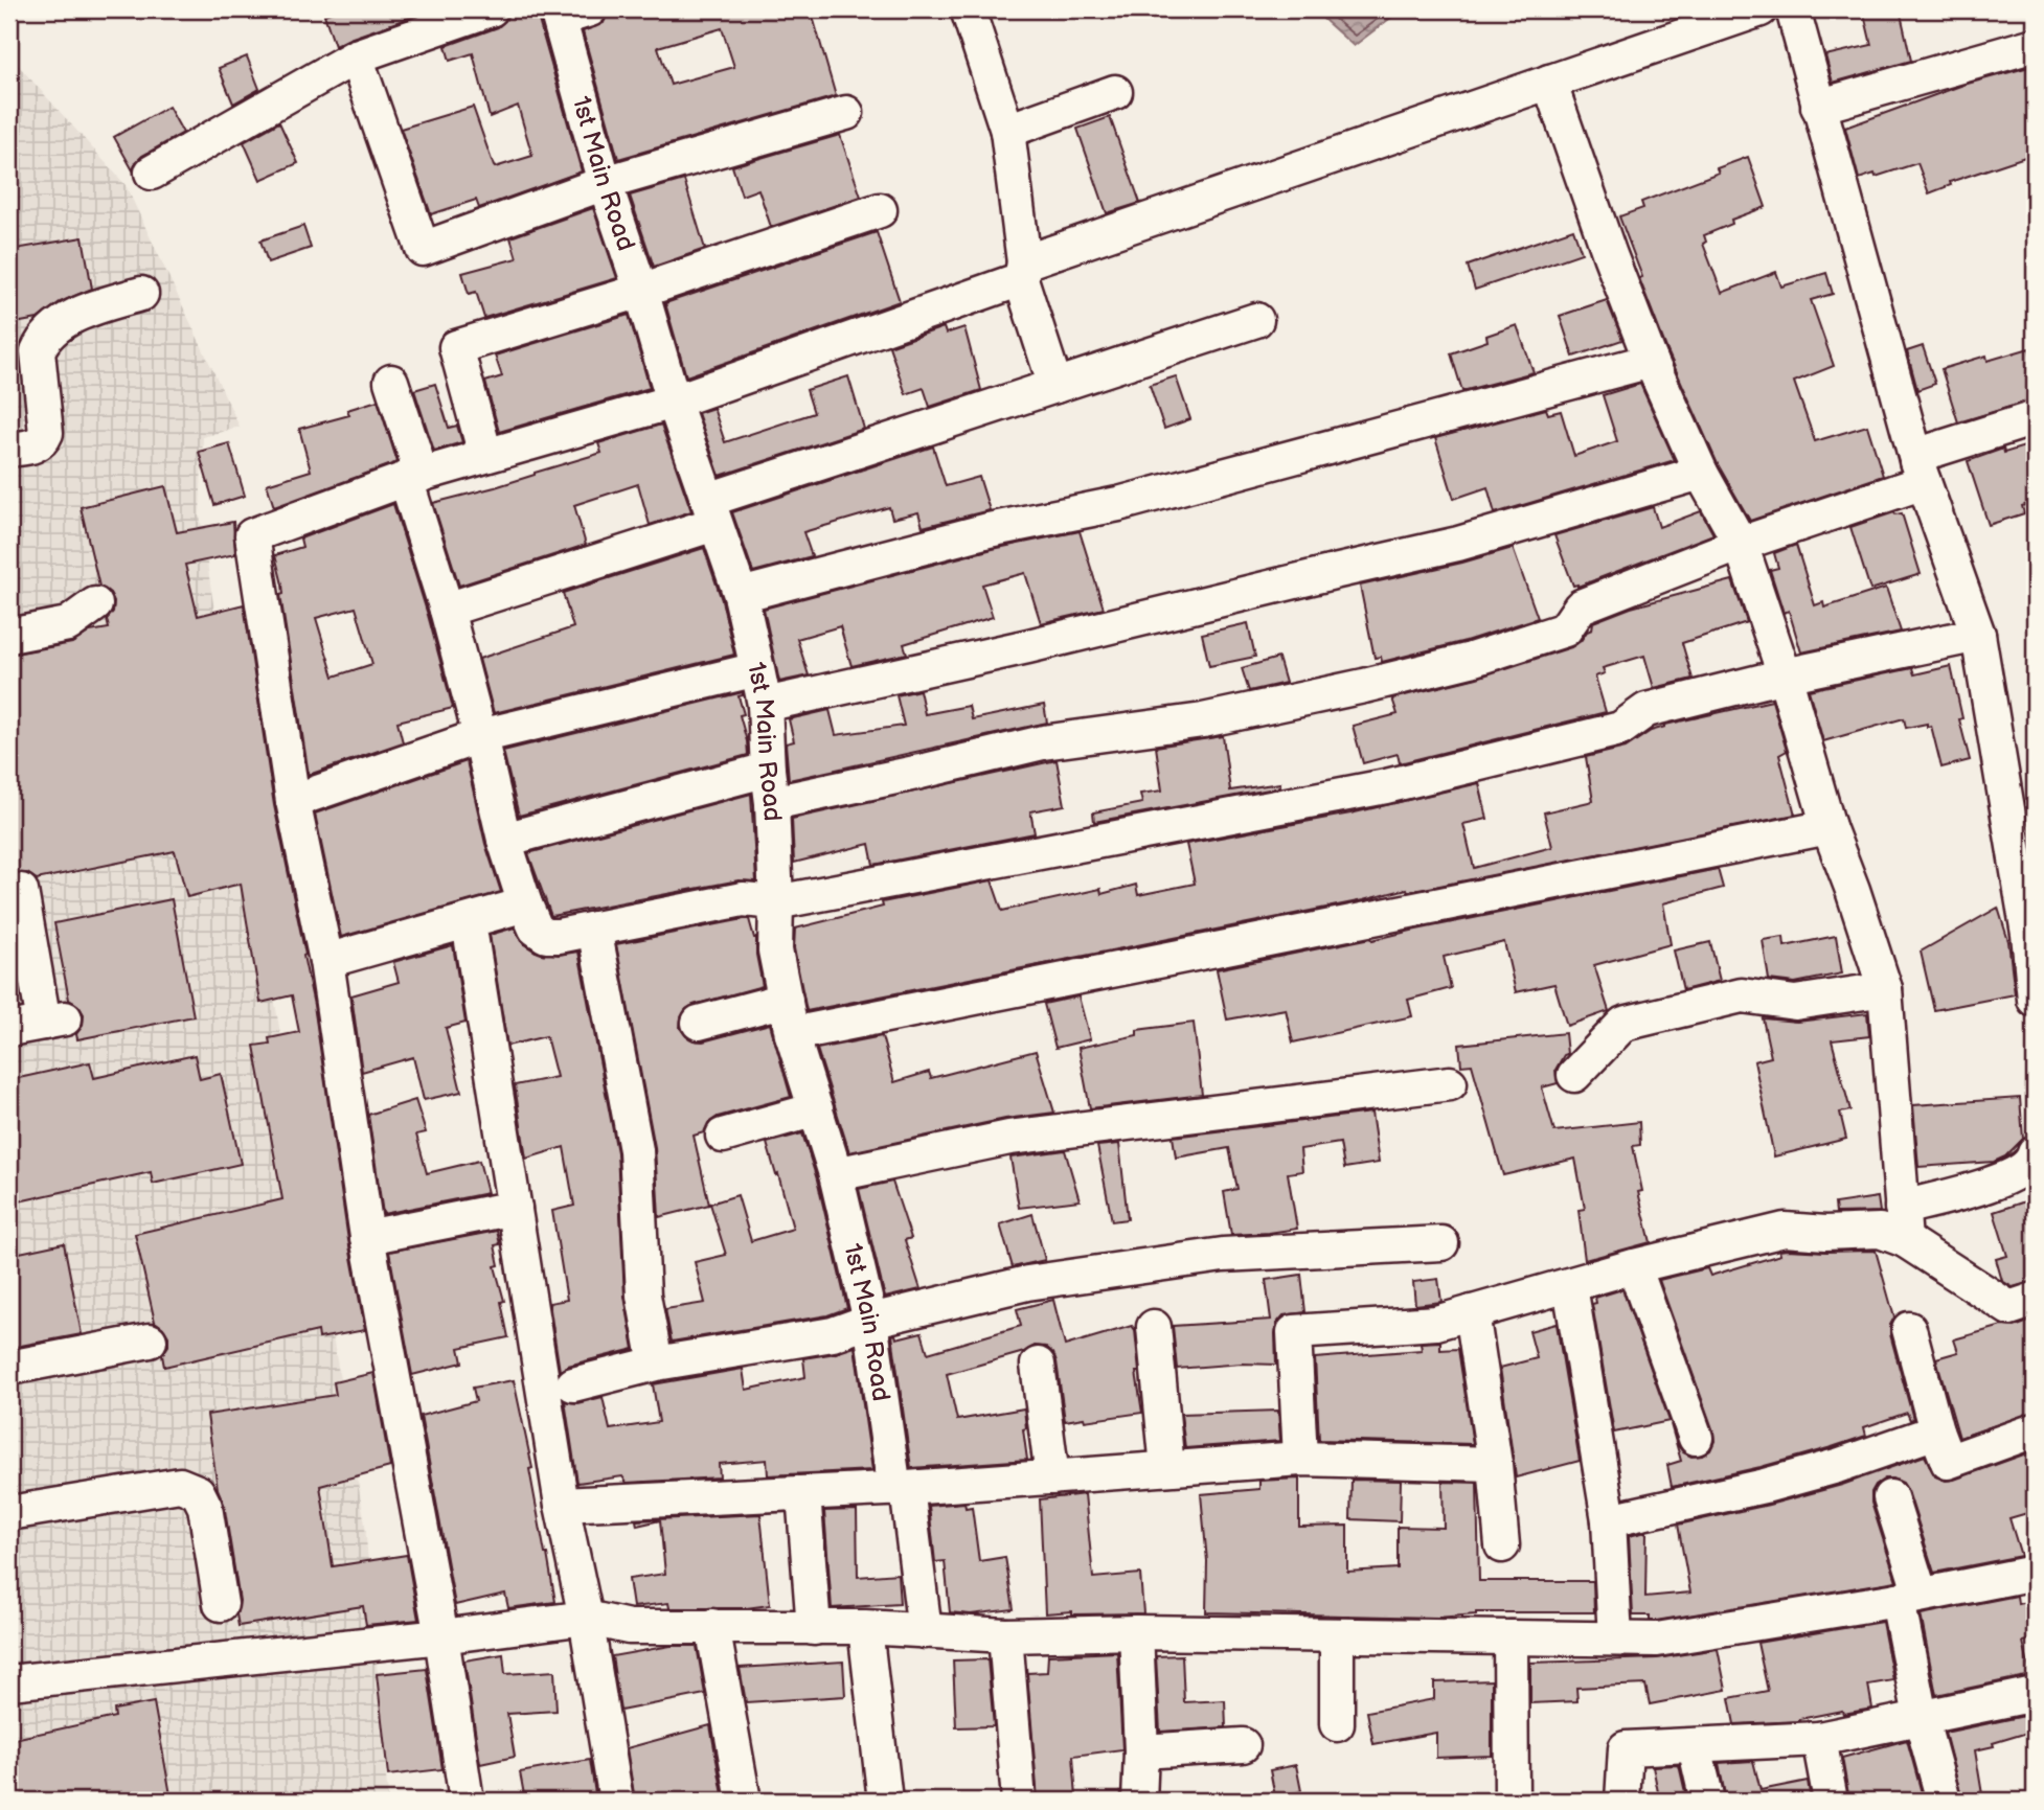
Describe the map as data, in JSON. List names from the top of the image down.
{
  "streets": {
    "street": ["1st Main Road"]
  }
}
